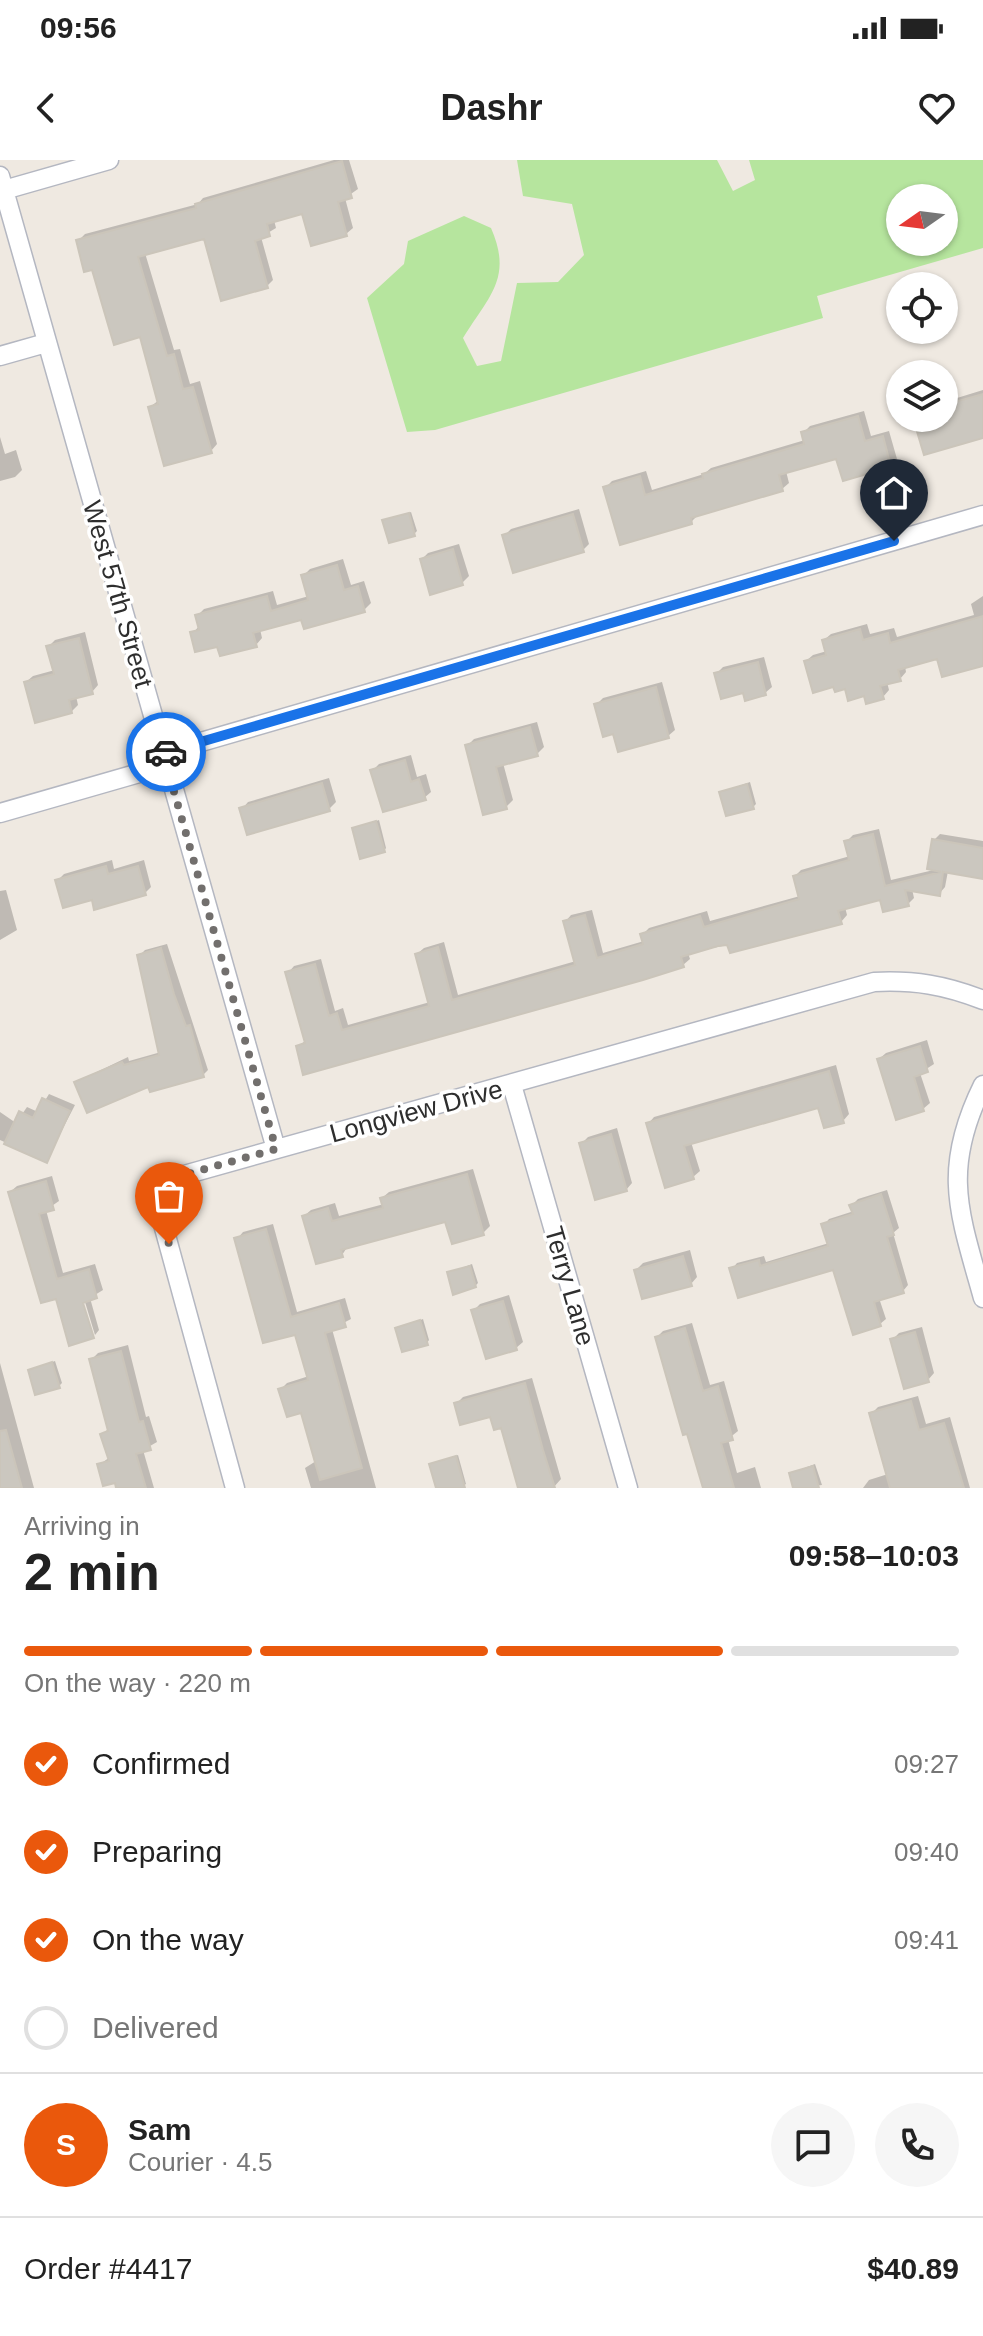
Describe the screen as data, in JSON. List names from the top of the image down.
{
  "streets": {
    "street": ["West 57th Street", "Longview Drive", "Terry Lane"]
  },
  "crossings": [
    ["West 57th Street", "Longview Drive"],
    ["Longview Drive", "Terry Lane"]
  ],
  "north": "left",
  "page": {
    "status": "09:56",
    "header": "Dashr",
    "heading": ["2 min", "Arriving in", "09:58–10:03"],
    "panel": [
      "Sam",
      "Courier · 4.5",
      "Order #4417",
      "$40.89"
    ],
    "bar": "On the way · 220 m",
    "list": [
      ["Confirmed", "09:27"],
      ["Preparing", "09:40"],
      ["On the way", "09:41"],
      "Delivered"
    ],
    "round": "S"
  }
}
